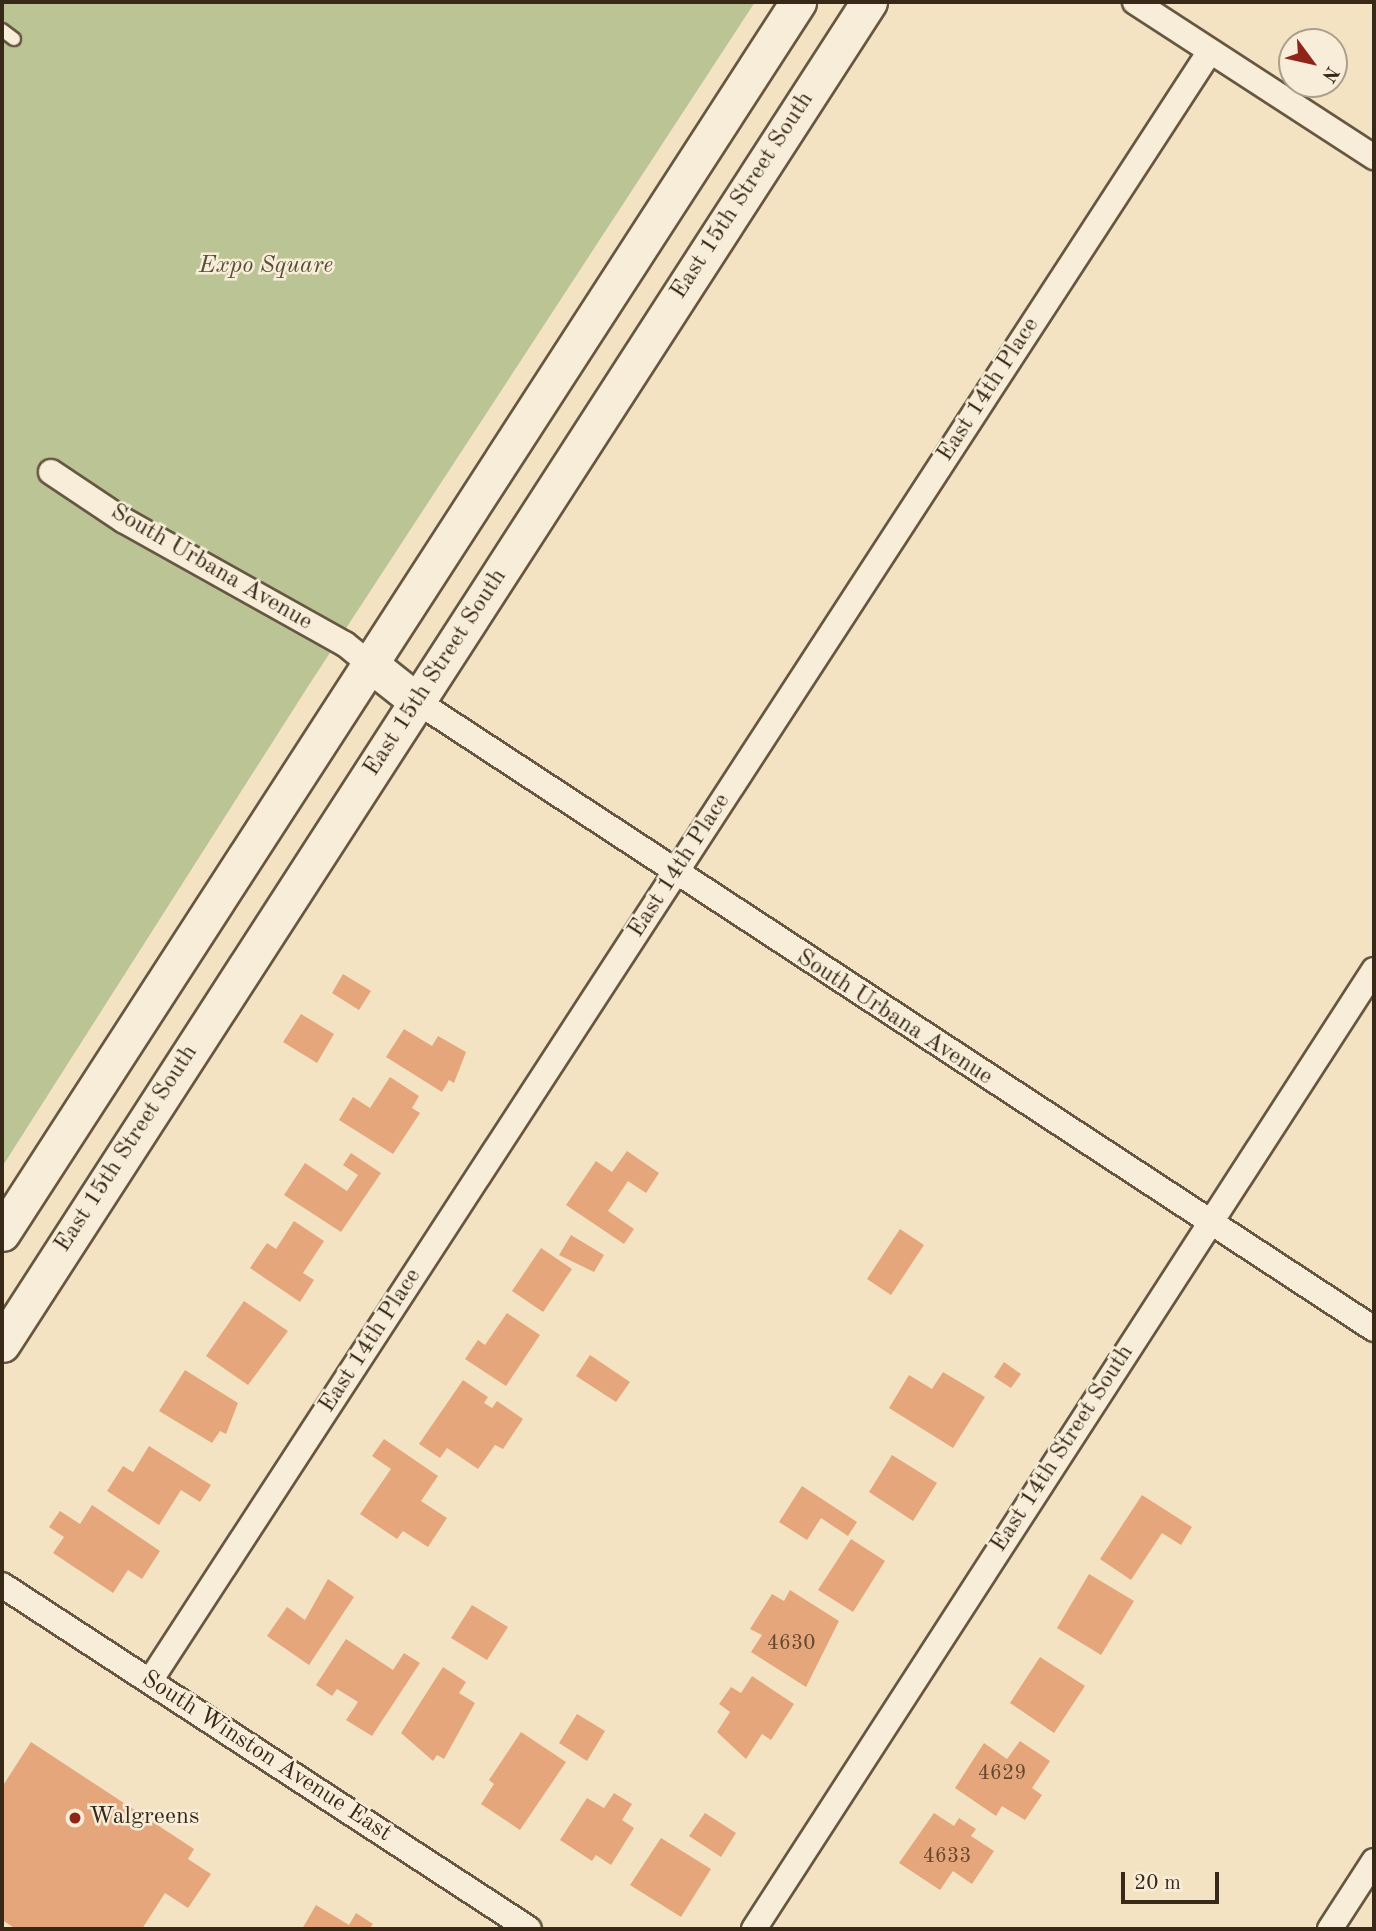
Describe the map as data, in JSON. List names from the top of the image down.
{
  "streets": {
    "main road": ["East 15th Street South"],
    "street": [
      "East 14th Place",
      "South Urbana Avenue",
      "East 14th Street South",
      "South Winston Avenue East"
    ]
  },
  "crossings": [
    ["East 15th Street South", "South Urbana Avenue"],
    ["East 14th Place", "South Urbana Avenue"],
    ["East 14th Place", "South Winston Avenue East"],
    ["South Urbana Avenue", "East 14th Street South"]
  ],
  "parks": ["Expo Square"],
  "places": ["Walgreens"],
  "house_numbers": ["4630", "4629", "4633"],
  "scale_bar": "20 m",
  "north": "bottom right"
}
